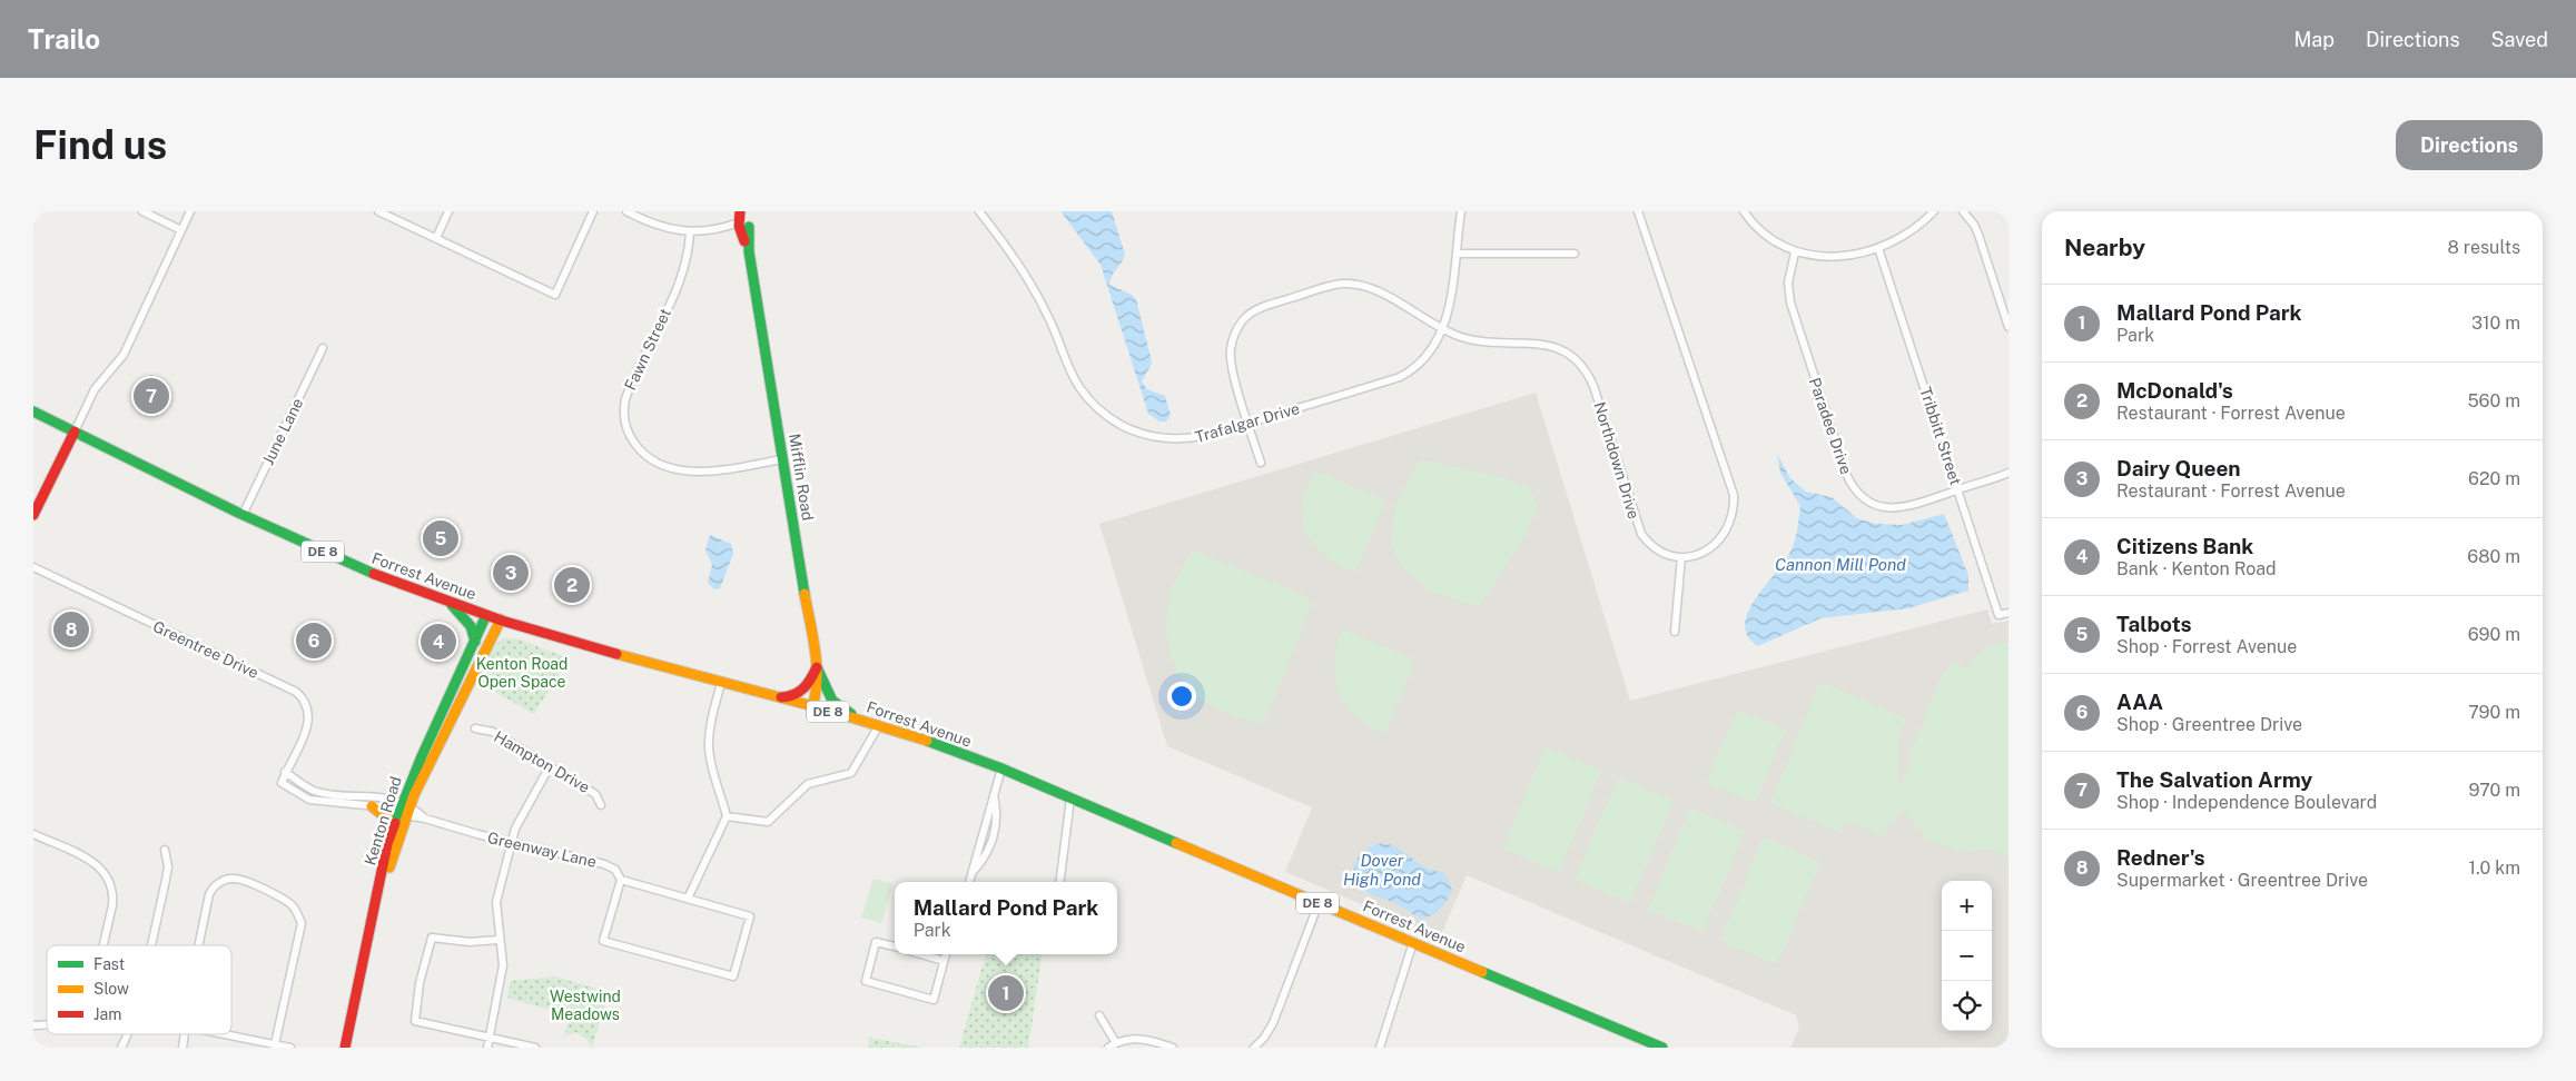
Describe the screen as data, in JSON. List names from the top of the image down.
{
  "streets": {
    "main road": [
      "Mifflin Road",
      "DE 8",
      "Forrest Avenue",
      "Kenton Road"
    ],
    "street": [
      "Fawn Street",
      "Trafalgar Drive",
      "Paradee Drive",
      "June Lane",
      "Tribbitt Street",
      "Northdown Drive",
      "Greentree Drive",
      "Hampton Drive",
      "Greenway Lane"
    ]
  },
  "crossings": [
    ["Fawn Street", "Mifflin Road"],
    ["Trafalgar Drive", "Northdown Drive"],
    ["Paradee Drive", "Tribbitt Street"],
    ["June Lane", "Forrest Avenue"],
    ["Mifflin Road", "Forrest Avenue"],
    ["Forrest Avenue", "Kenton Road"],
    ["Greentree Drive", "Kenton Road"],
    ["Greentree Drive", "Greenway Lane"],
    ["Kenton Road", "Greenway Lane"]
  ],
  "water": ["Cannon Mill Pond", "Dover High Pond"],
  "parks": ["Kenton Road Open Space", "Westwind Meadows"],
  "legend": ["Fast", "Slow", "Jam"],
  "page": {
    "header": "Trailo",
    "nav": ["Map", "Directions", "Saved"],
    "buttons": "Directions",
    "title": "Find us",
    "heading": ["Nearby", "8 results"],
    "list": [
      {
        "mark": "1",
        "name": "Mallard Pond Park",
        "note": "Park",
        "value": "310 m"
      },
      {
        "mark": "2",
        "name": "McDonald's",
        "note": "Restaurant · Forrest Avenue",
        "value": "560 m"
      },
      {
        "mark": "3",
        "name": "Dairy Queen",
        "note": "Restaurant · Forrest Avenue",
        "value": "620 m"
      },
      {
        "mark": "4",
        "name": "Citizens Bank",
        "note": "Bank · Kenton Road",
        "value": "680 m"
      },
      {
        "mark": "5",
        "name": "Talbots",
        "note": "Shop · Forrest Avenue",
        "value": "690 m"
      },
      {
        "mark": "6",
        "name": "AAA",
        "note": "Shop · Greentree Drive",
        "value": "790 m"
      },
      {
        "mark": "7",
        "name": "The Salvation Army",
        "note": "Shop · Independence Boulevard",
        "value": "970 m"
      },
      {
        "mark": "8",
        "name": "Redner's",
        "note": "Supermarket · Greentree Drive",
        "value": "1.0 km"
      }
    ],
    "pins": [
      "7",
      "5",
      "3",
      "2",
      "8",
      "6",
      "4",
      "1"
    ],
    "map_buttons": ["+", "−"],
    "popup": ["Mallard Pond Park", "Park"]
  }
}
